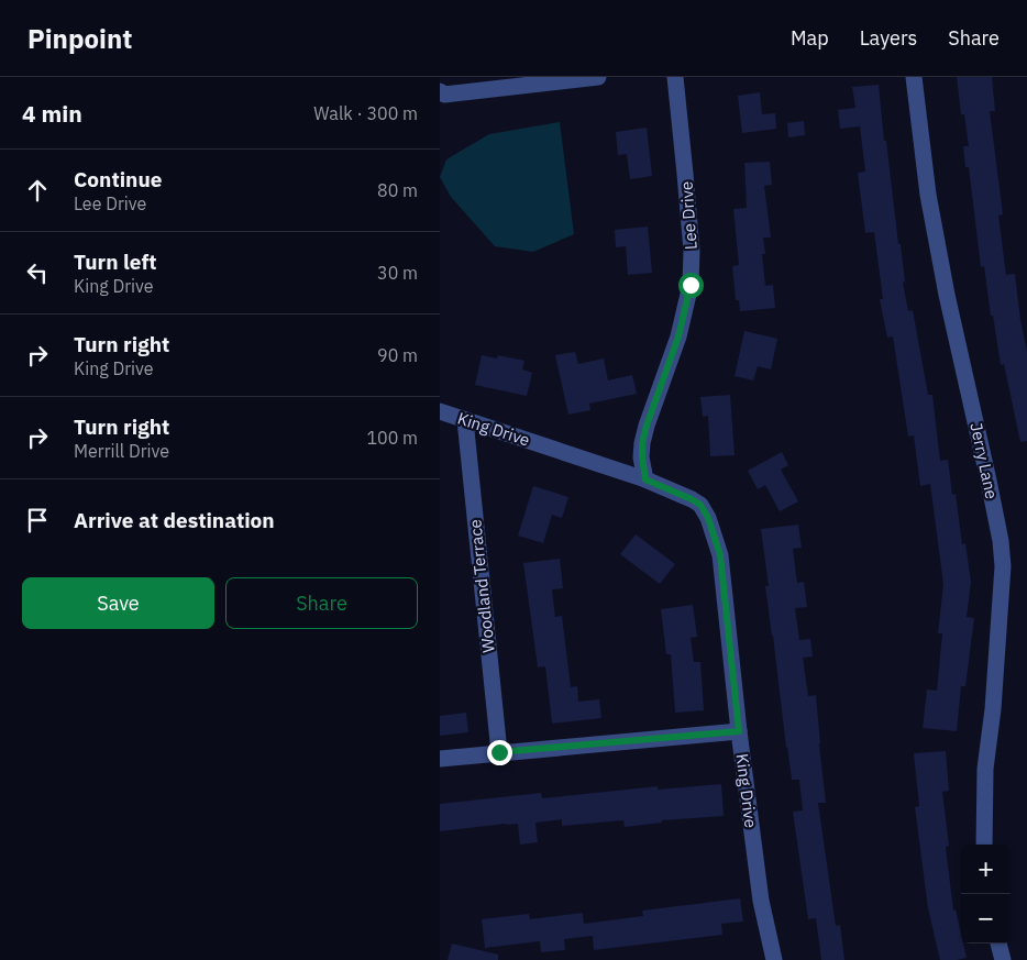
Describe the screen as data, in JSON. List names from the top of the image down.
{
  "streets": {
    "street": [
      "Lee Drive",
      "King Drive",
      "Jerry Lane",
      "Woodland Terrace"
    ]
  },
  "crossings": [
    ["Lee Drive", "King Drive"],
    ["King Drive", "Woodland Terrace"]
  ],
  "page": {
    "header": "Pinpoint",
    "nav": ["Map", "Layers", "Share"],
    "heading": ["4 min", "Walk · 300 m"],
    "list": [
      ["Continue", "Lee Drive", "80 m"],
      ["Turn left", "King Drive", "30 m"],
      ["Turn right", "King Drive", "90 m"],
      ["Turn right", "Merrill Drive", "100 m"],
      "Arrive at destination"
    ],
    "buttons": ["Save", "Share"],
    "map_buttons": ["+", "−"]
  }
}
